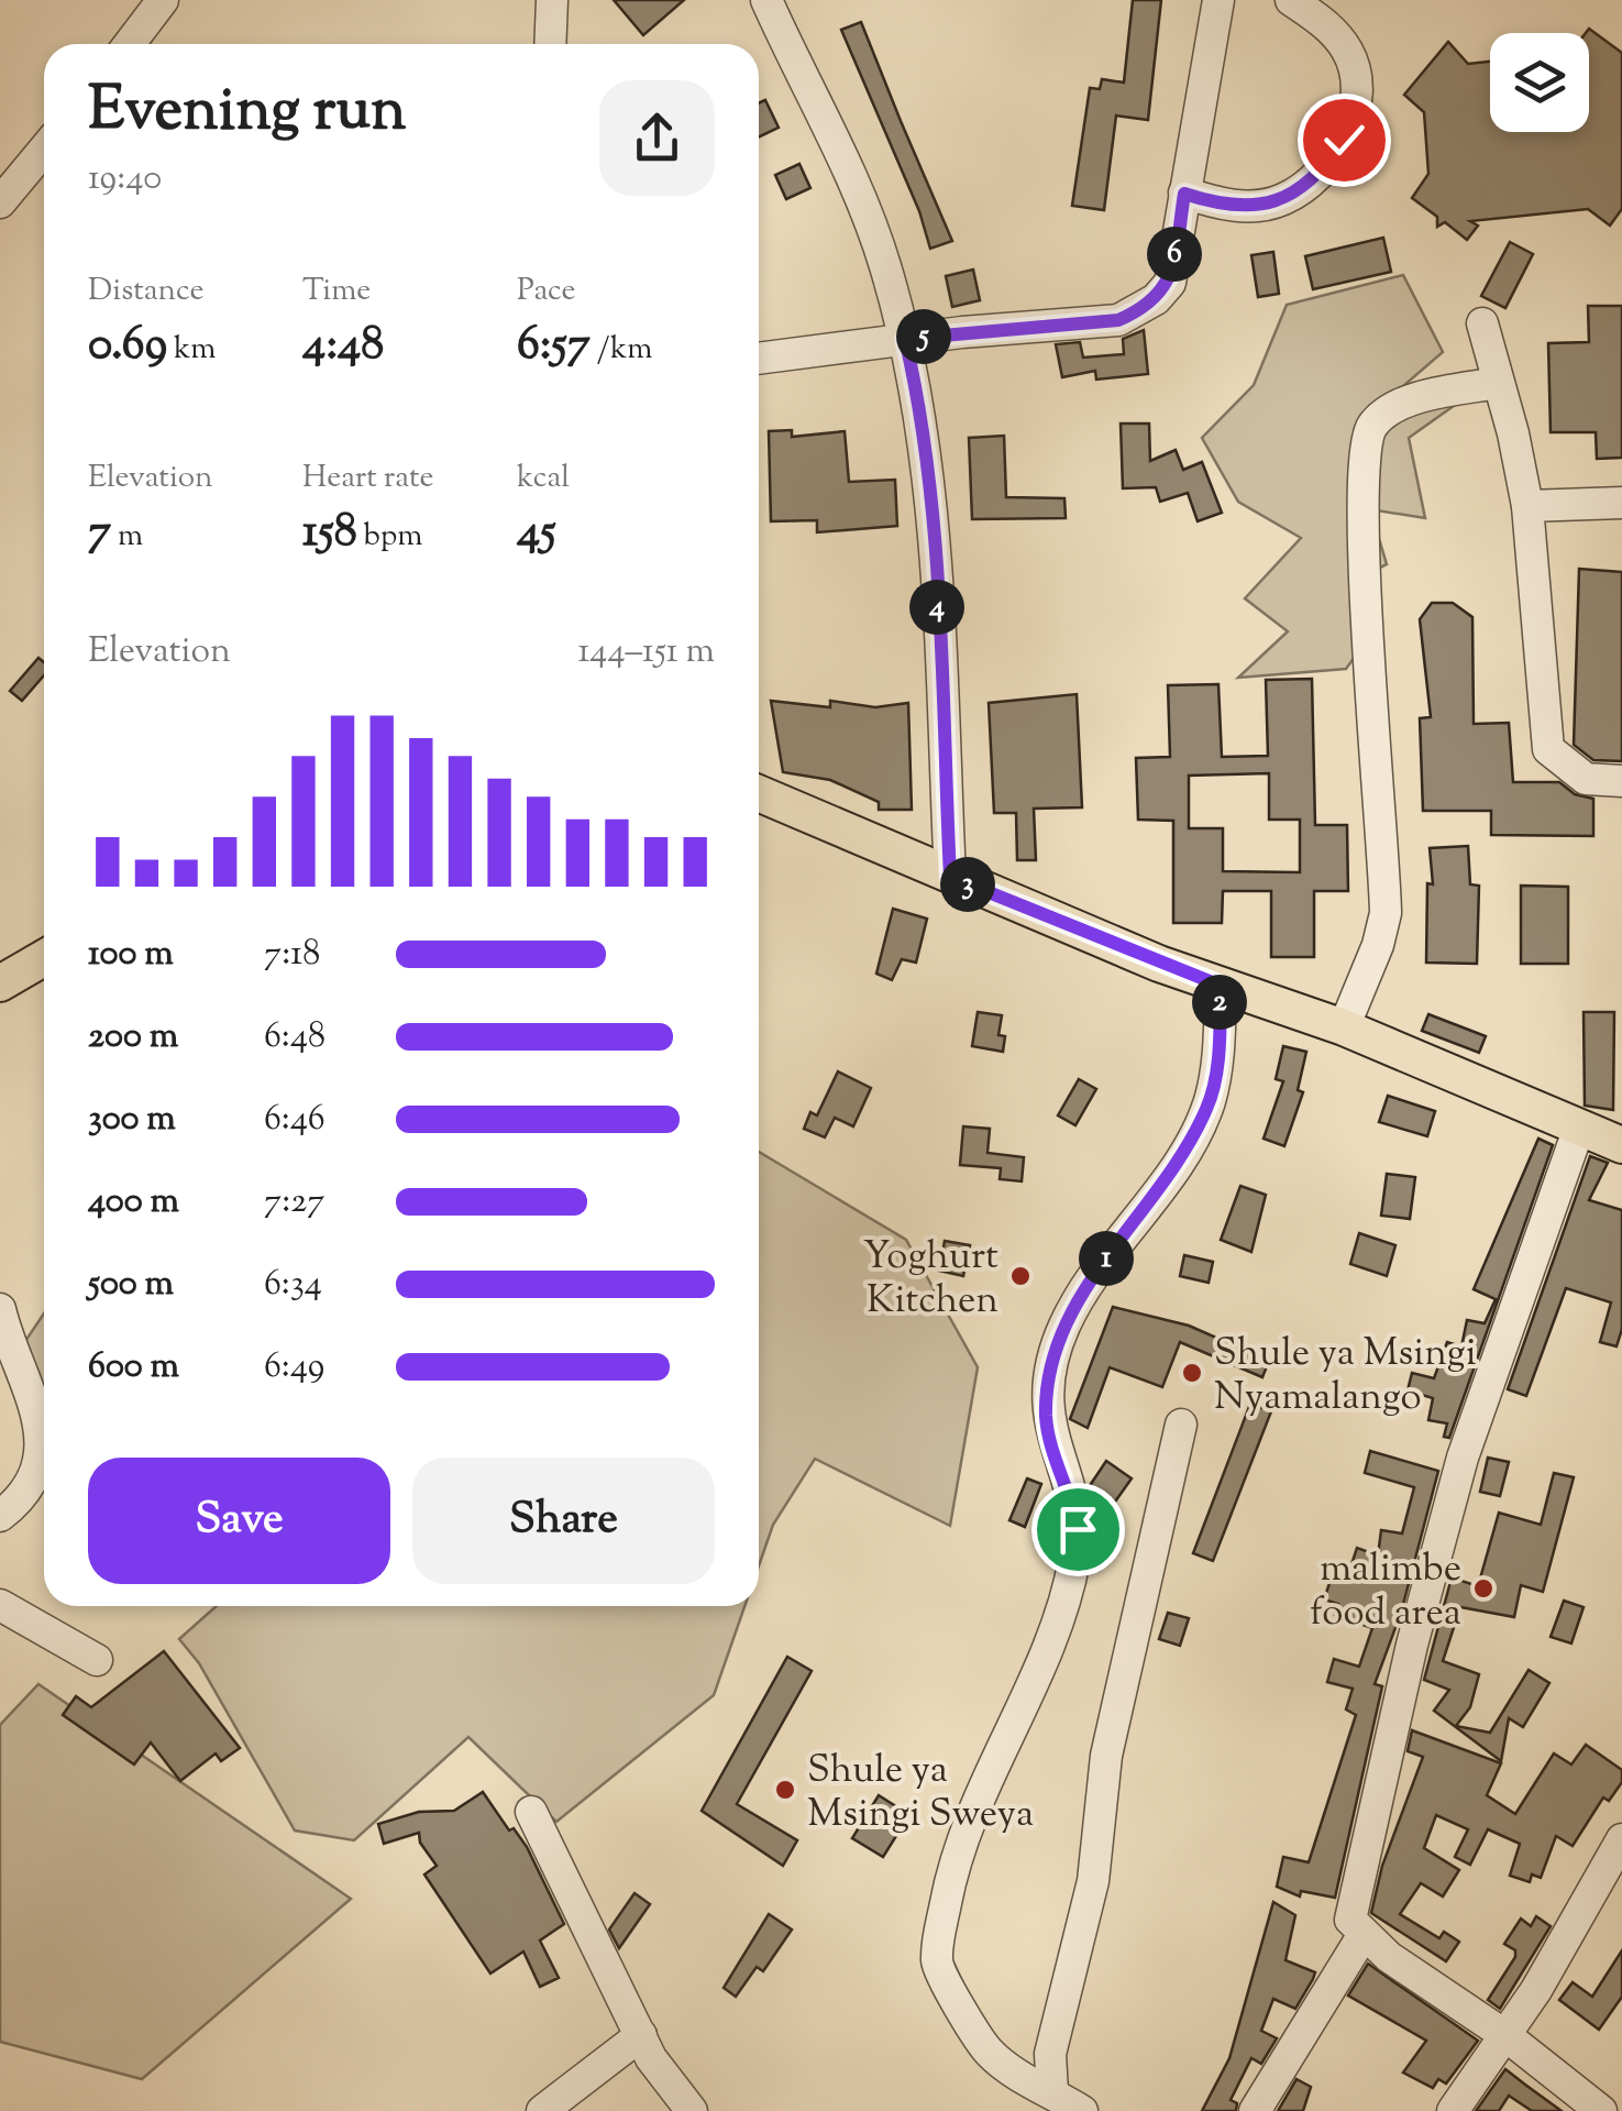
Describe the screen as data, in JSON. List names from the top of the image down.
{
  "places": [
    "Yoghurt Kitchen",
    "Shule ya Msingi Nyamalango",
    "malimbe food area",
    "Shule ya Msingi Sweya"
  ],
  "page": {
    "heading": ["Evening run", "19:40"],
    "pins": [
      "6",
      "5",
      "4",
      "3",
      "2",
      "1"
    ],
    "stats": [
      ["Distance", "0.69 km"],
      ["Time", "4:48"],
      ["Pace", "6:57 /km"],
      ["Elevation", "7 m"],
      ["Heart rate", "158 bpm"],
      ["kcal", "45"]
    ],
    "chart": ["Elevation", "144–151 m"],
    "list": [
      {
        "name": "100 m",
        "note": "7:18"
      },
      {
        "name": "200 m",
        "note": "6:48"
      },
      {
        "name": "300 m",
        "note": "6:46"
      },
      {
        "name": "400 m",
        "note": "7:27"
      },
      {
        "name": "500 m",
        "note": "6:34"
      },
      {
        "name": "600 m",
        "note": "6:49"
      }
    ],
    "buttons": ["Save", "Share"]
  }
}
